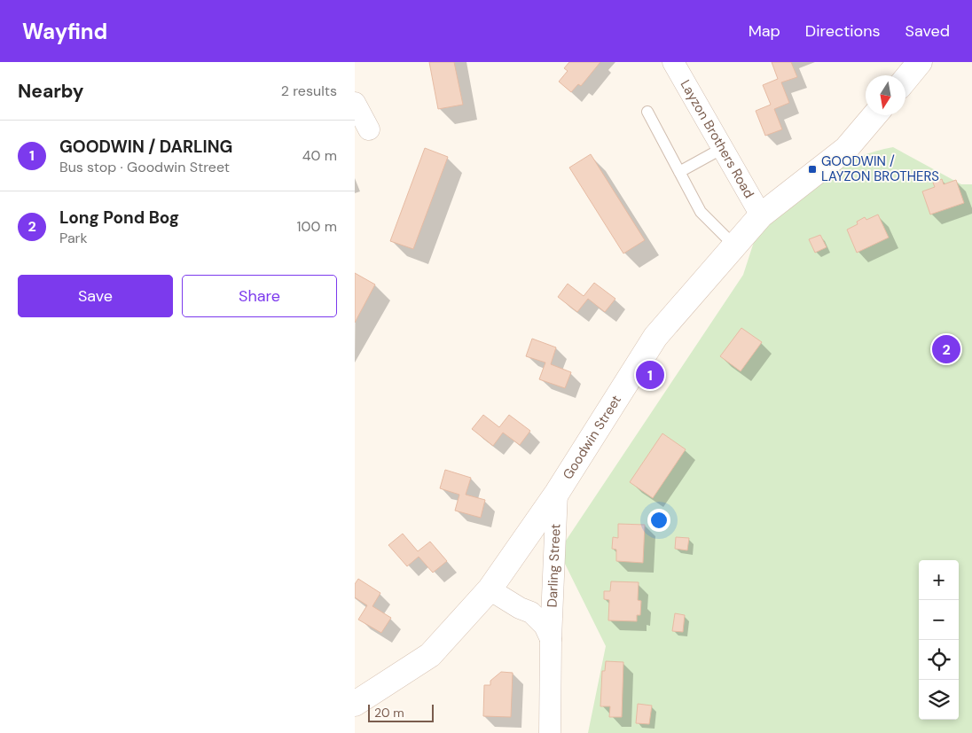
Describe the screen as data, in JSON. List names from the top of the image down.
{
  "streets": {
    "main road": ["Goodwin Street"],
    "street": ["Layzon Brothers Road", "Darling Street"]
  },
  "crossings": [
    ["Layzon Brothers Road", "Goodwin Street"],
    ["Goodwin Street", "Darling Street"]
  ],
  "places": {
    "transit": ["GOODWIN / LAYZON BROTHERS"]
  },
  "scale_bar": "20 m",
  "north": "bottom",
  "page": {
    "header": "Wayfind",
    "nav": ["Map", "Directions", "Saved"],
    "heading": ["Nearby", "2 results"],
    "list": [
      {
        "mark": "1",
        "name": "GOODWIN / DARLING",
        "note": "Bus stop · Goodwin Street",
        "value": "40 m"
      },
      {
        "mark": "2",
        "name": "Long Pond Bog",
        "note": "Park",
        "value": "100 m"
      }
    ],
    "buttons": ["Save", "Share"],
    "pins": ["2", "1"],
    "map_buttons": ["+", "−"],
    "scale": "20 m"
  }
}
